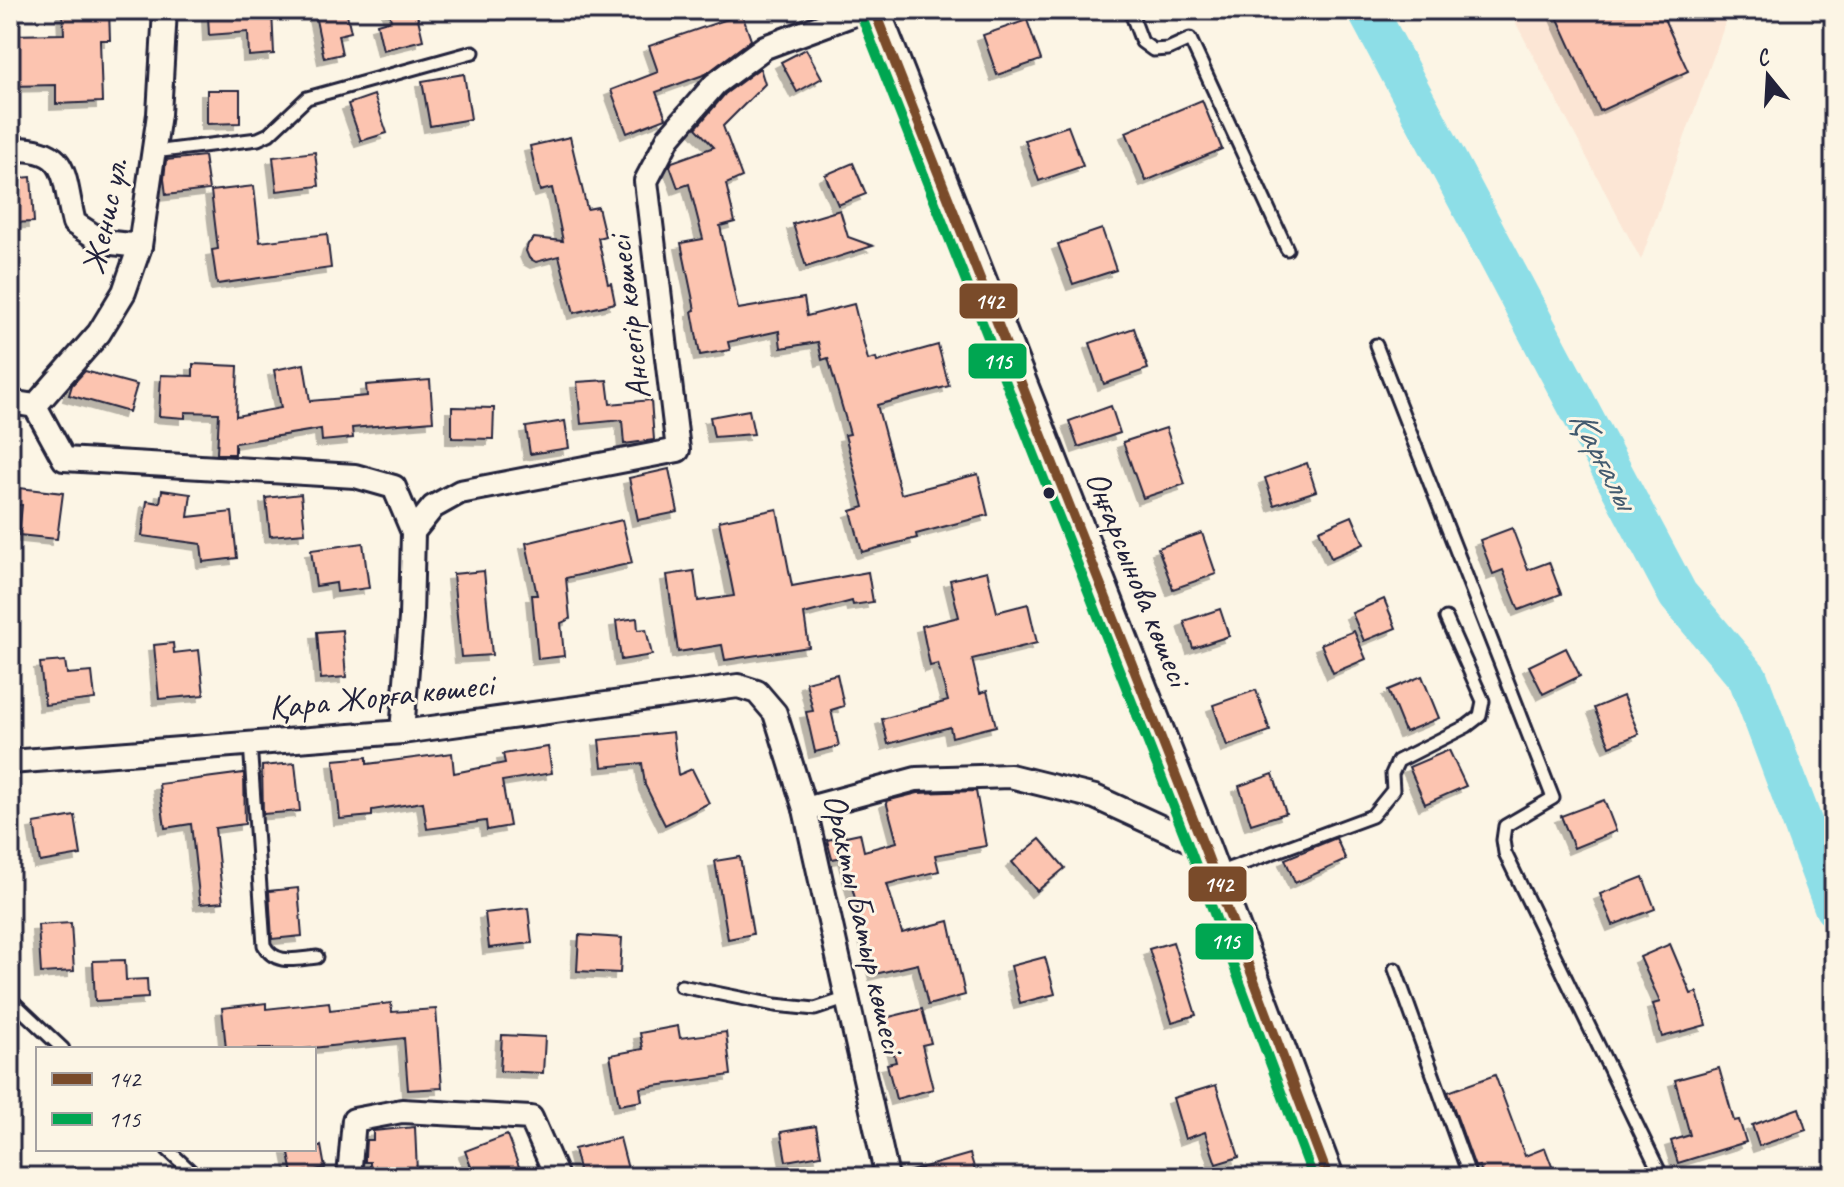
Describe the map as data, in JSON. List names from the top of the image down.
{
  "streets": {
    "main road": ["Оңғарсынова көшесі"],
    "street": [
      "Женис ул.",
      "Ансегір көшесі",
      "Қара Жорға көшесі",
      "Оракты Батыр көшесі"
    ]
  },
  "crossings": [
    ["Қара Жорға көшесі", "Оракты Батыр көшесі"]
  ],
  "water": ["Қарғалы"],
  "lines": ["transit line 142", "transit line 115"],
  "legend": ["142", "115"],
  "north": "top"
}
